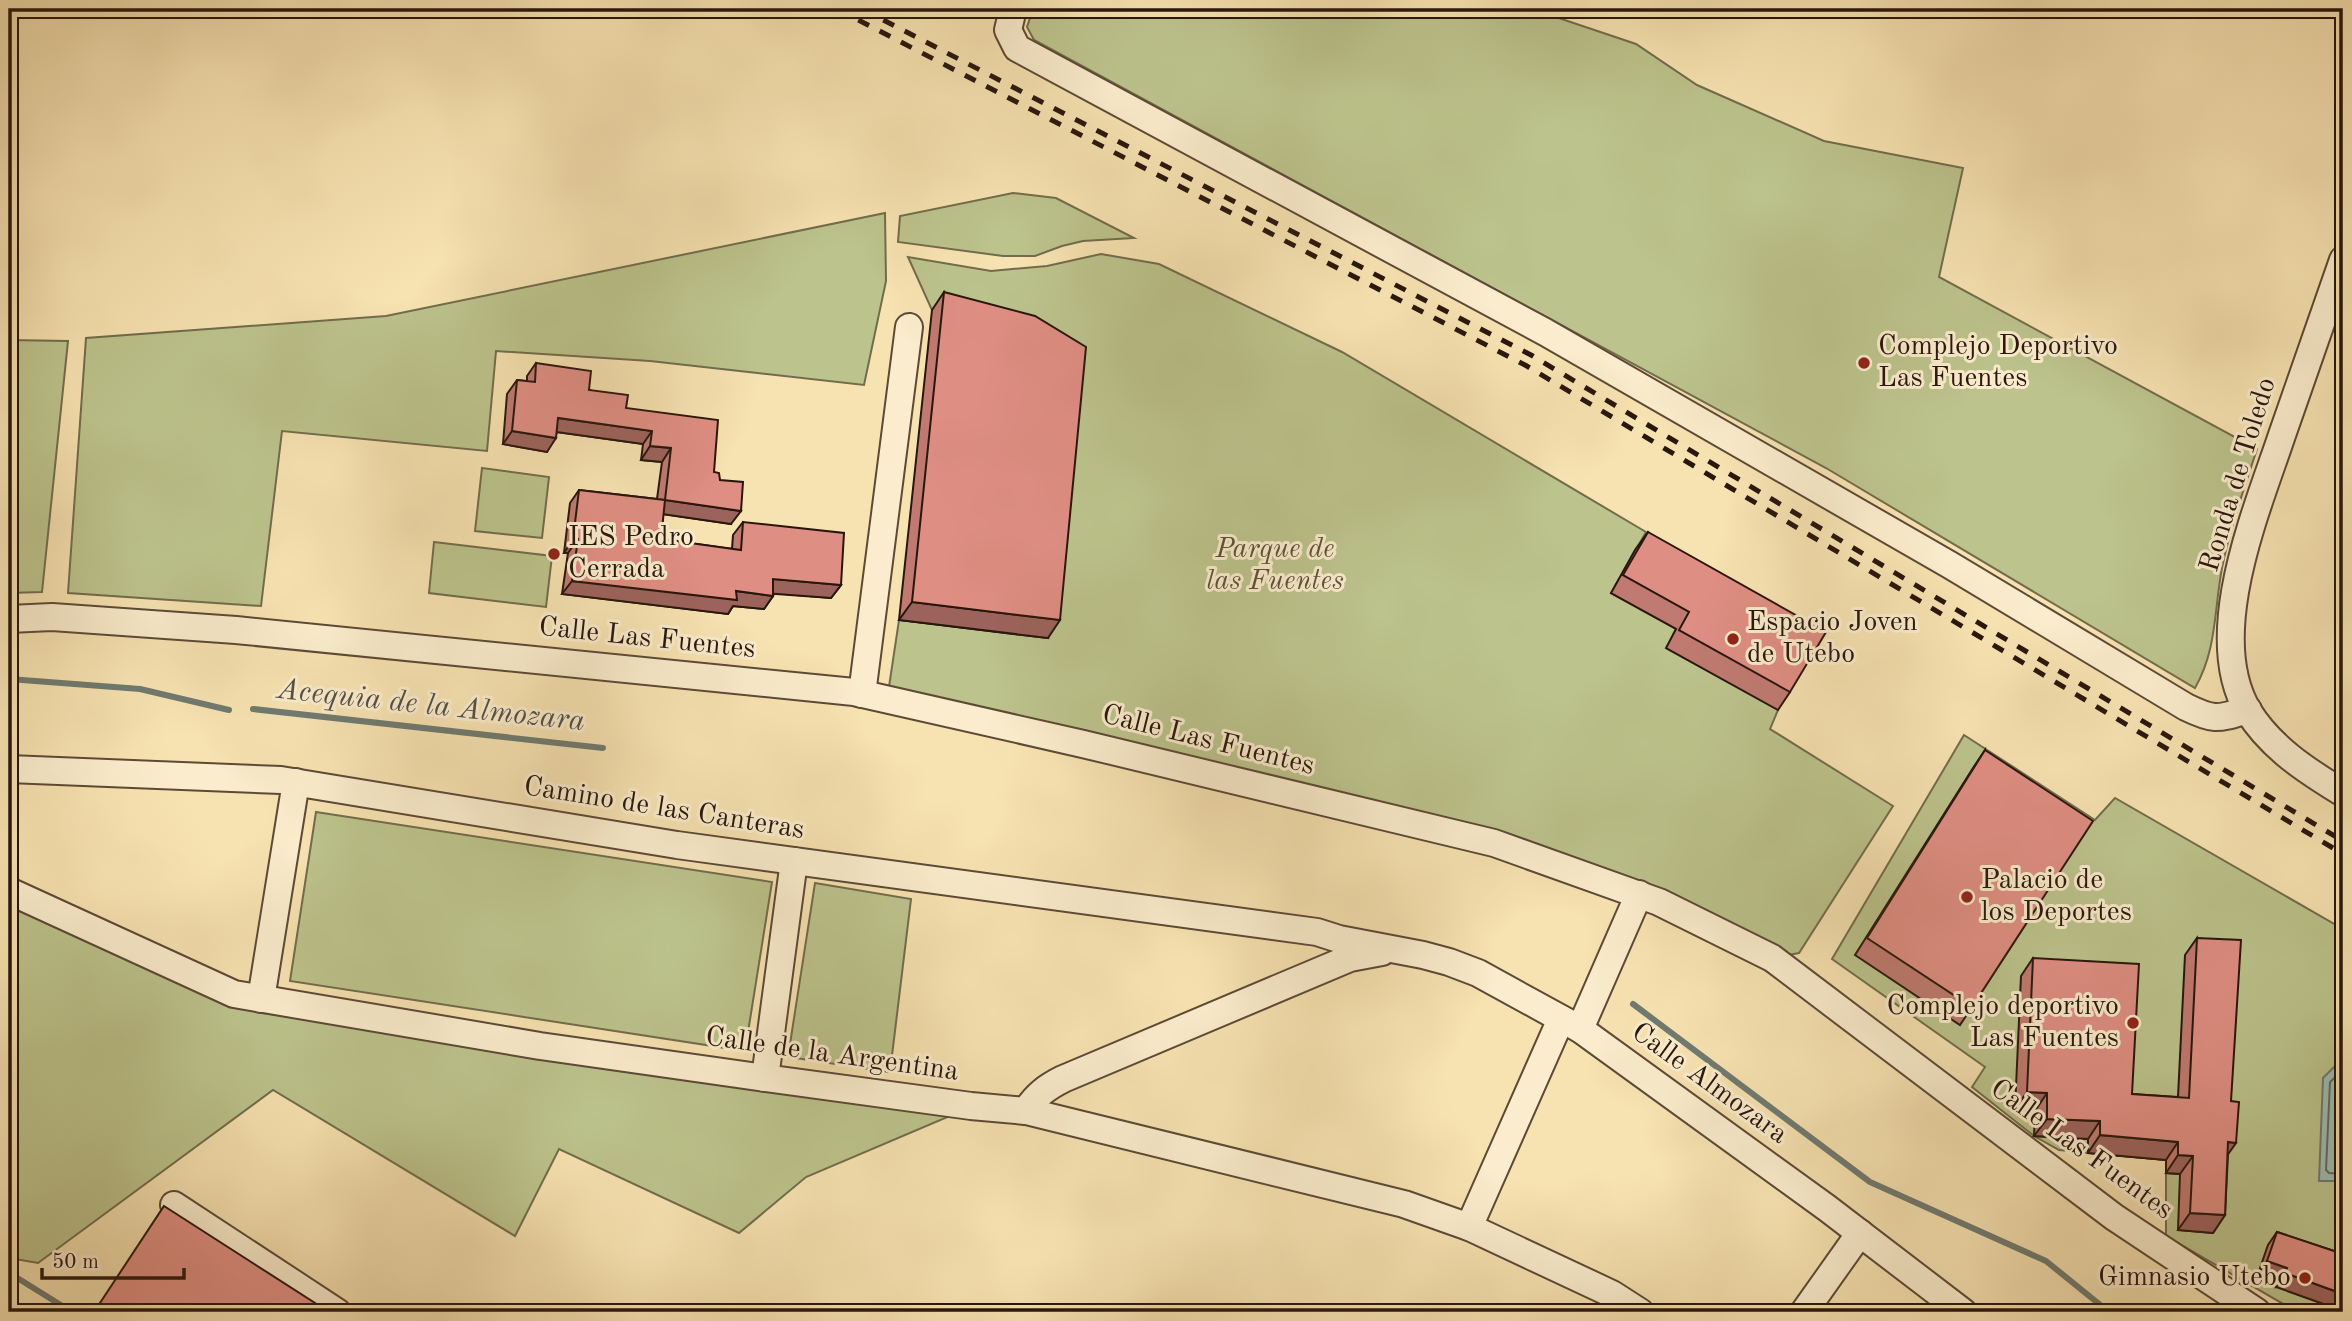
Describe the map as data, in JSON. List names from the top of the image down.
{
  "streets": {
    "street": [
      "Ronda de Toledo",
      "Calle Las Fuentes",
      "Camino de las Canteras",
      "Calle de la Argentina",
      "Calle Almozara"
    ]
  },
  "crossings": [
    ["Camino de las Canteras", "Calle Almozara"]
  ],
  "water": ["Acequia de la Almozara"],
  "parks": ["Parque de las Fuentes"],
  "places": [
    "Complejo Deportivo Las Fuentes",
    "IES Pedro Cerrada",
    "Espacio Joven de Utebo",
    "Palacio de los Deportes",
    "Complejo deportivo Las Fuentes",
    "Gimnasio Utebo"
  ],
  "scale_bar": "50 m"
}
